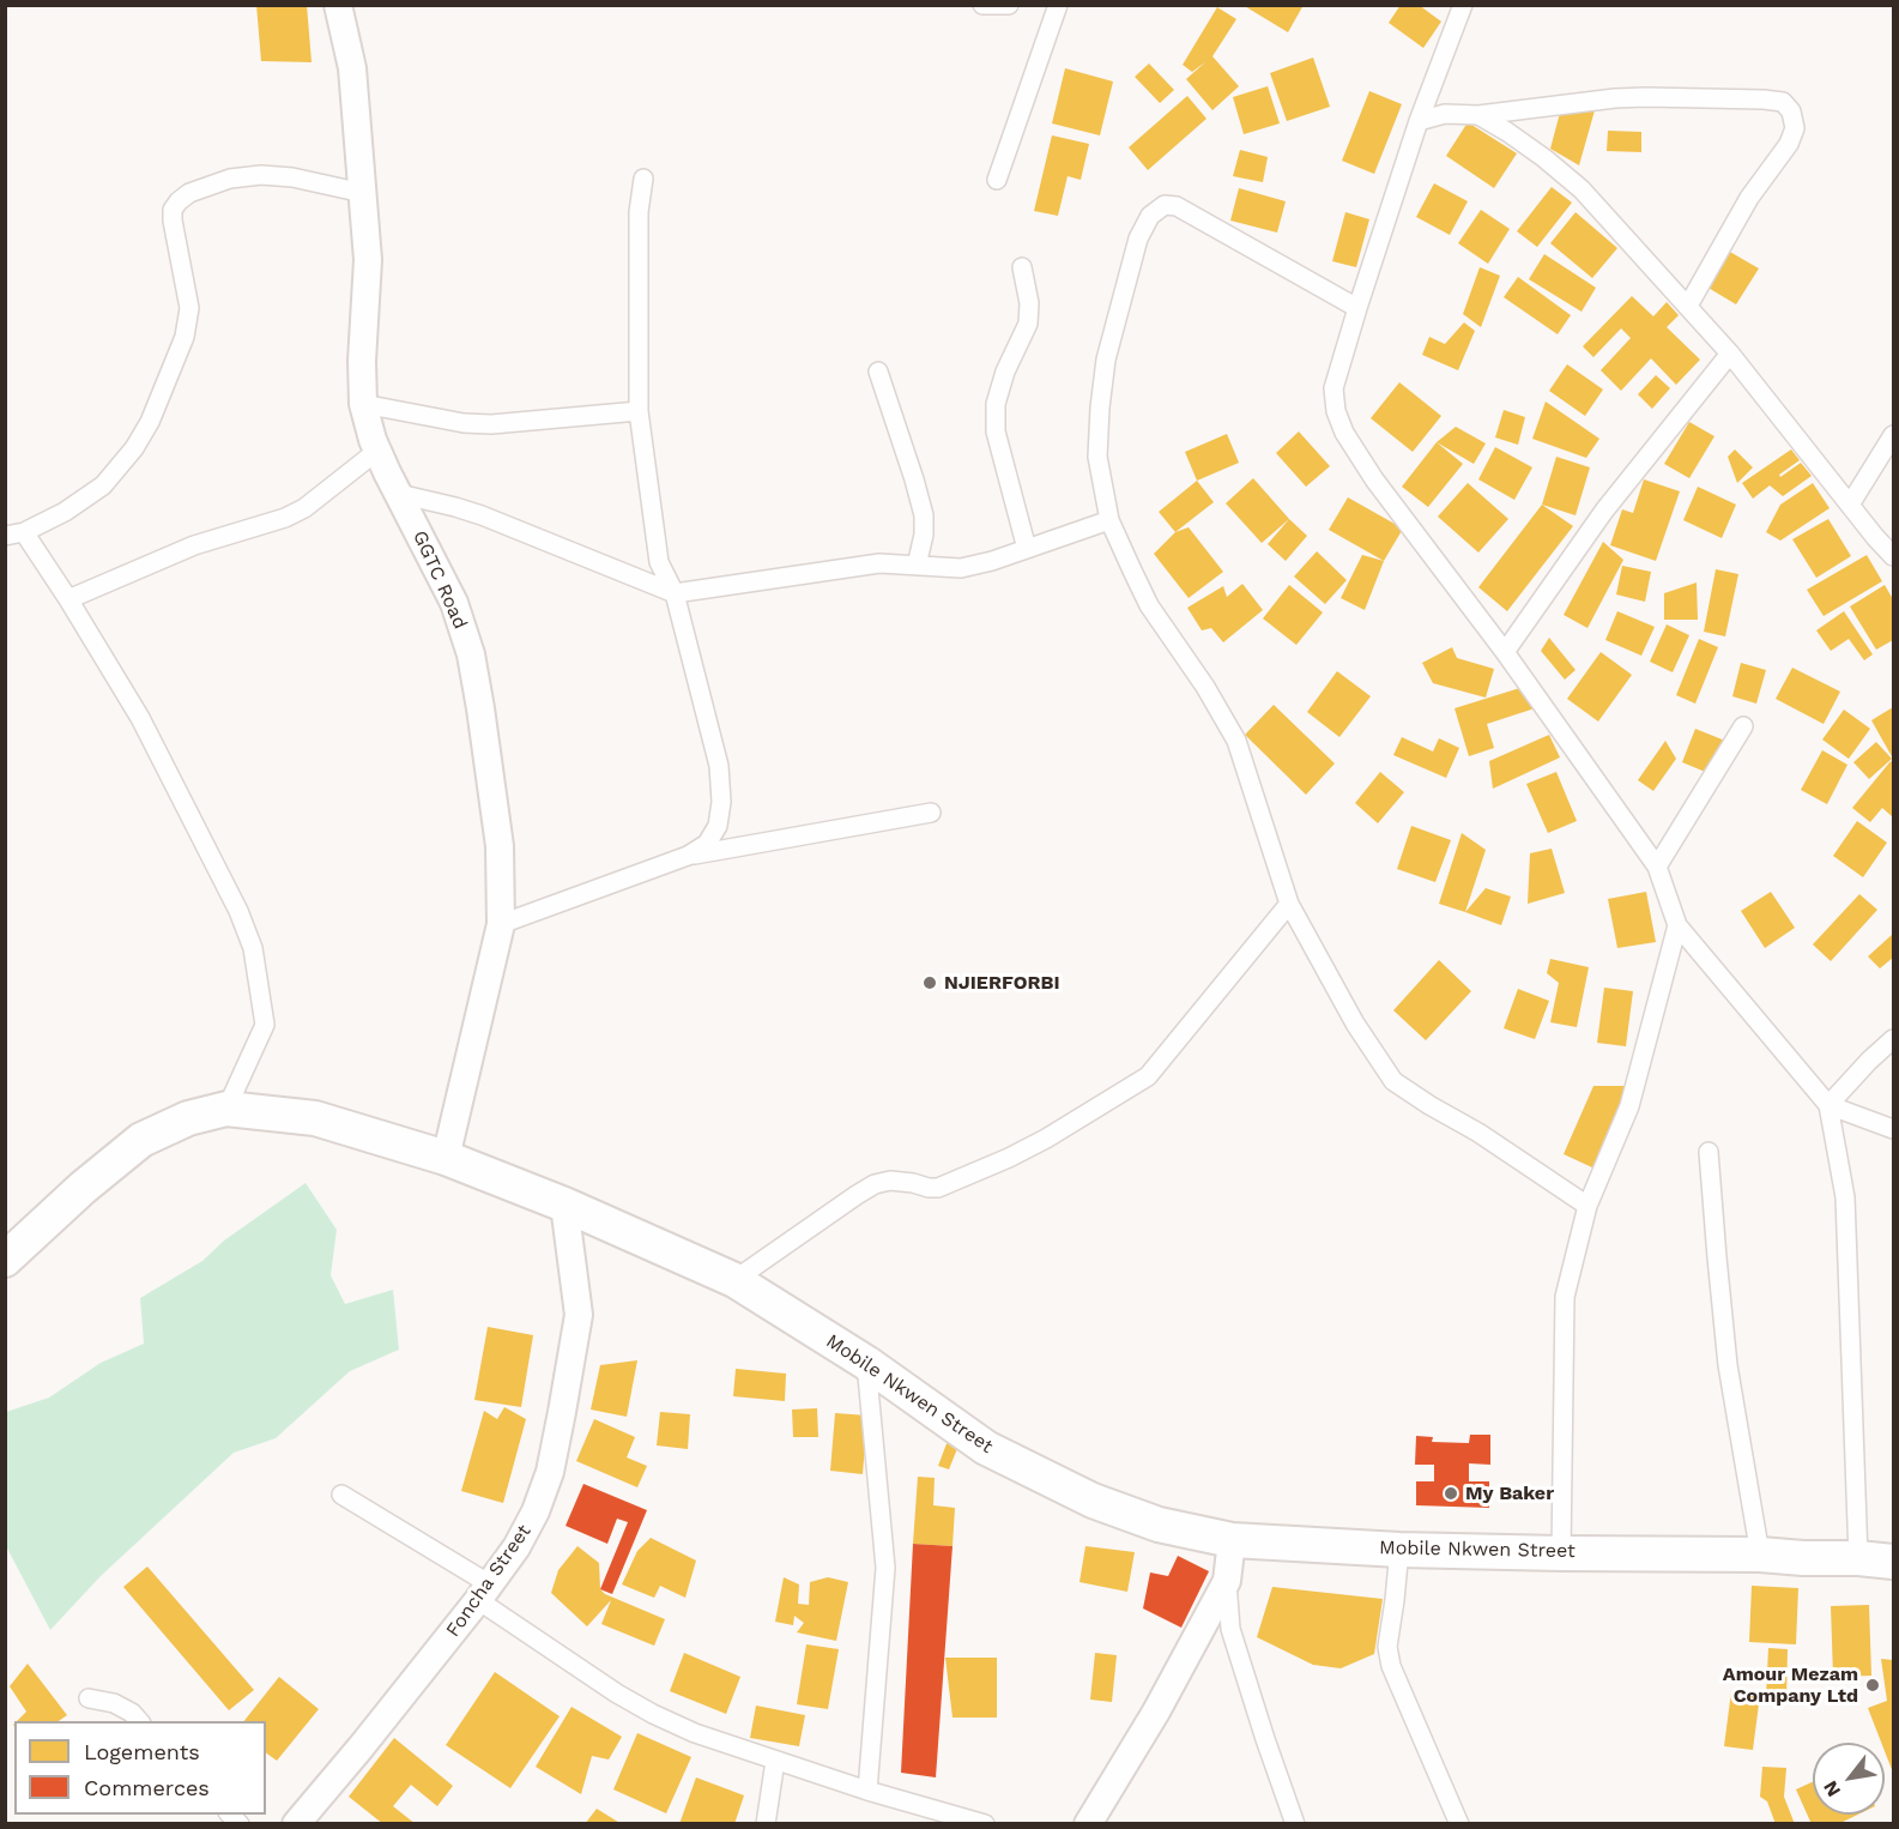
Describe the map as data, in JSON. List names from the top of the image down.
{
  "streets": {
    "highway": ["Mobile Nkwen Street"],
    "street": ["GGTC Road", "Foncha Street"]
  },
  "crossings": [
    ["GGTC Road", "Mobile Nkwen Street"],
    ["Mobile Nkwen Street", "Foncha Street"]
  ],
  "places": ["NJIERFORBI", "My Baker", "Amour Mezam Company Ltd"],
  "legend": ["Logements", "Commerces"],
  "north": "bottom left"
}
